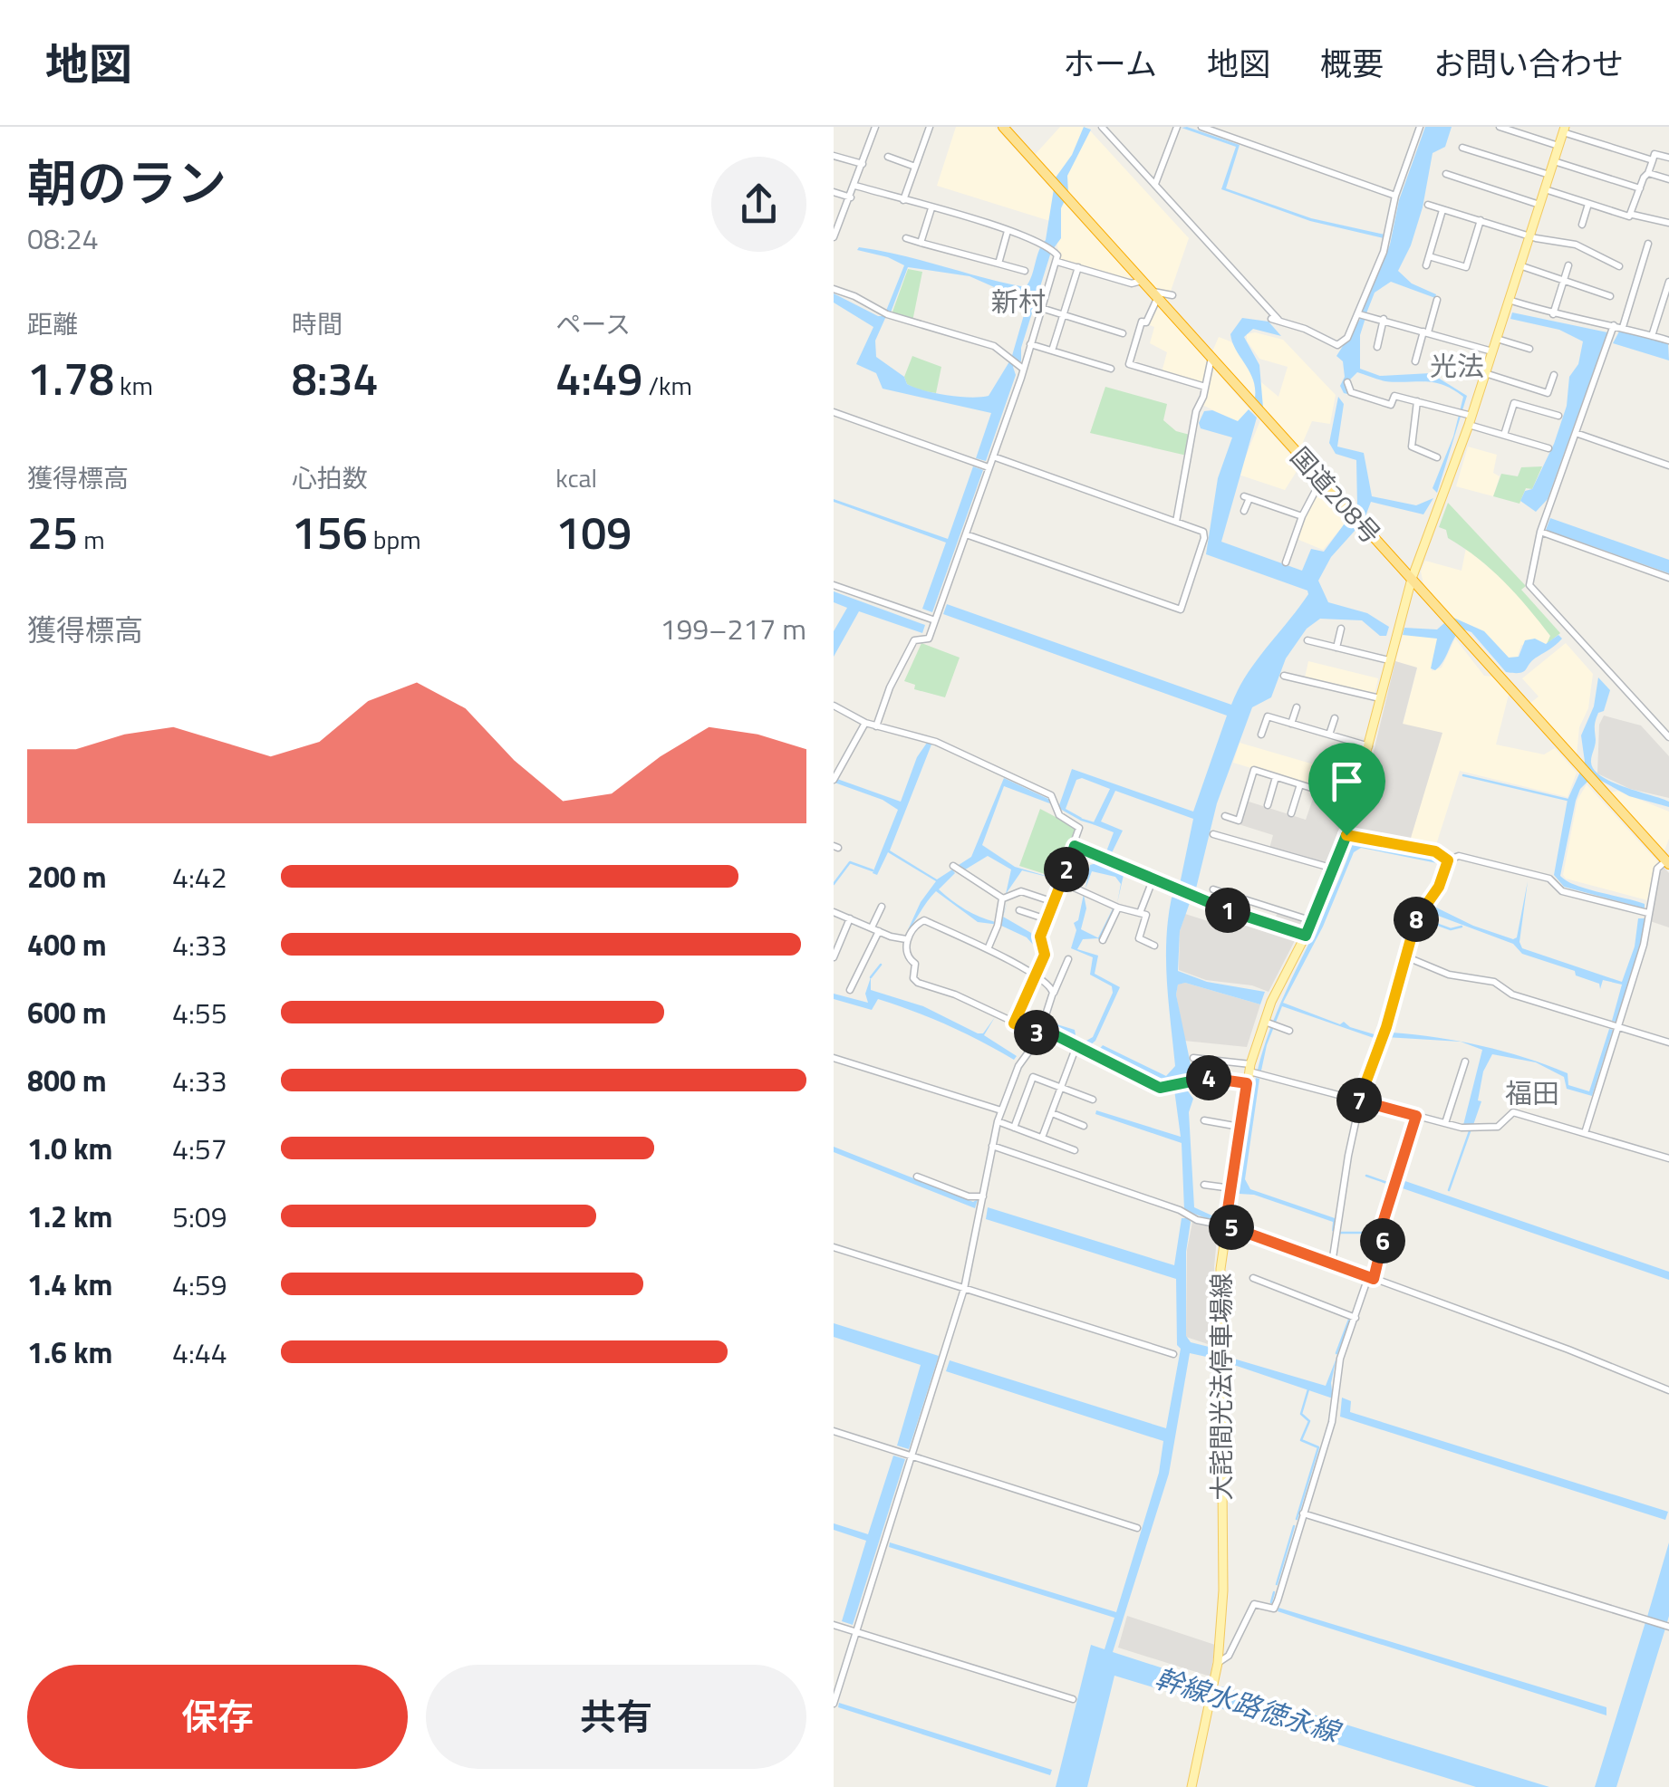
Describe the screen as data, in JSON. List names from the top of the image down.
{
  "streets": {
    "highway": ["国道208号"],
    "main road": ["大詫間光法停車場線"]
  },
  "crossings": [
    ["国道208号", "大詫間光法停車場線"]
  ],
  "districts": ["新村", "光法", "福田"],
  "water": ["幹線水路徳永線"],
  "page": {
    "header": "地図",
    "nav": [
      "ホーム",
      "地図",
      "概要",
      "お問い合わせ"
    ],
    "heading": ["朝のラン", "08:24"],
    "stats": [
      ["距離", "1.78 km"],
      ["時間", "8:34"],
      ["ペース", "4:49 /km"],
      ["獲得標高", "25 m"],
      ["心拍数", "156 bpm"],
      ["kcal", "109"]
    ],
    "chart": ["獲得標高", "199–217 m"],
    "list": [
      {
        "name": "200 m",
        "note": "4:42"
      },
      {
        "name": "400 m",
        "note": "4:33"
      },
      {
        "name": "600 m",
        "note": "4:55"
      },
      {
        "name": "800 m",
        "note": "4:33"
      },
      {
        "name": "1.0 km",
        "note": "4:57"
      },
      {
        "name": "1.2 km",
        "note": "5:09"
      },
      {
        "name": "1.4 km",
        "note": "4:59"
      },
      {
        "name": "1.6 km",
        "note": "4:44"
      }
    ],
    "pins": [
      "2",
      "1",
      "8",
      "3",
      "4",
      "7",
      "5",
      "6"
    ],
    "buttons": ["保存", "共有"]
  }
}
